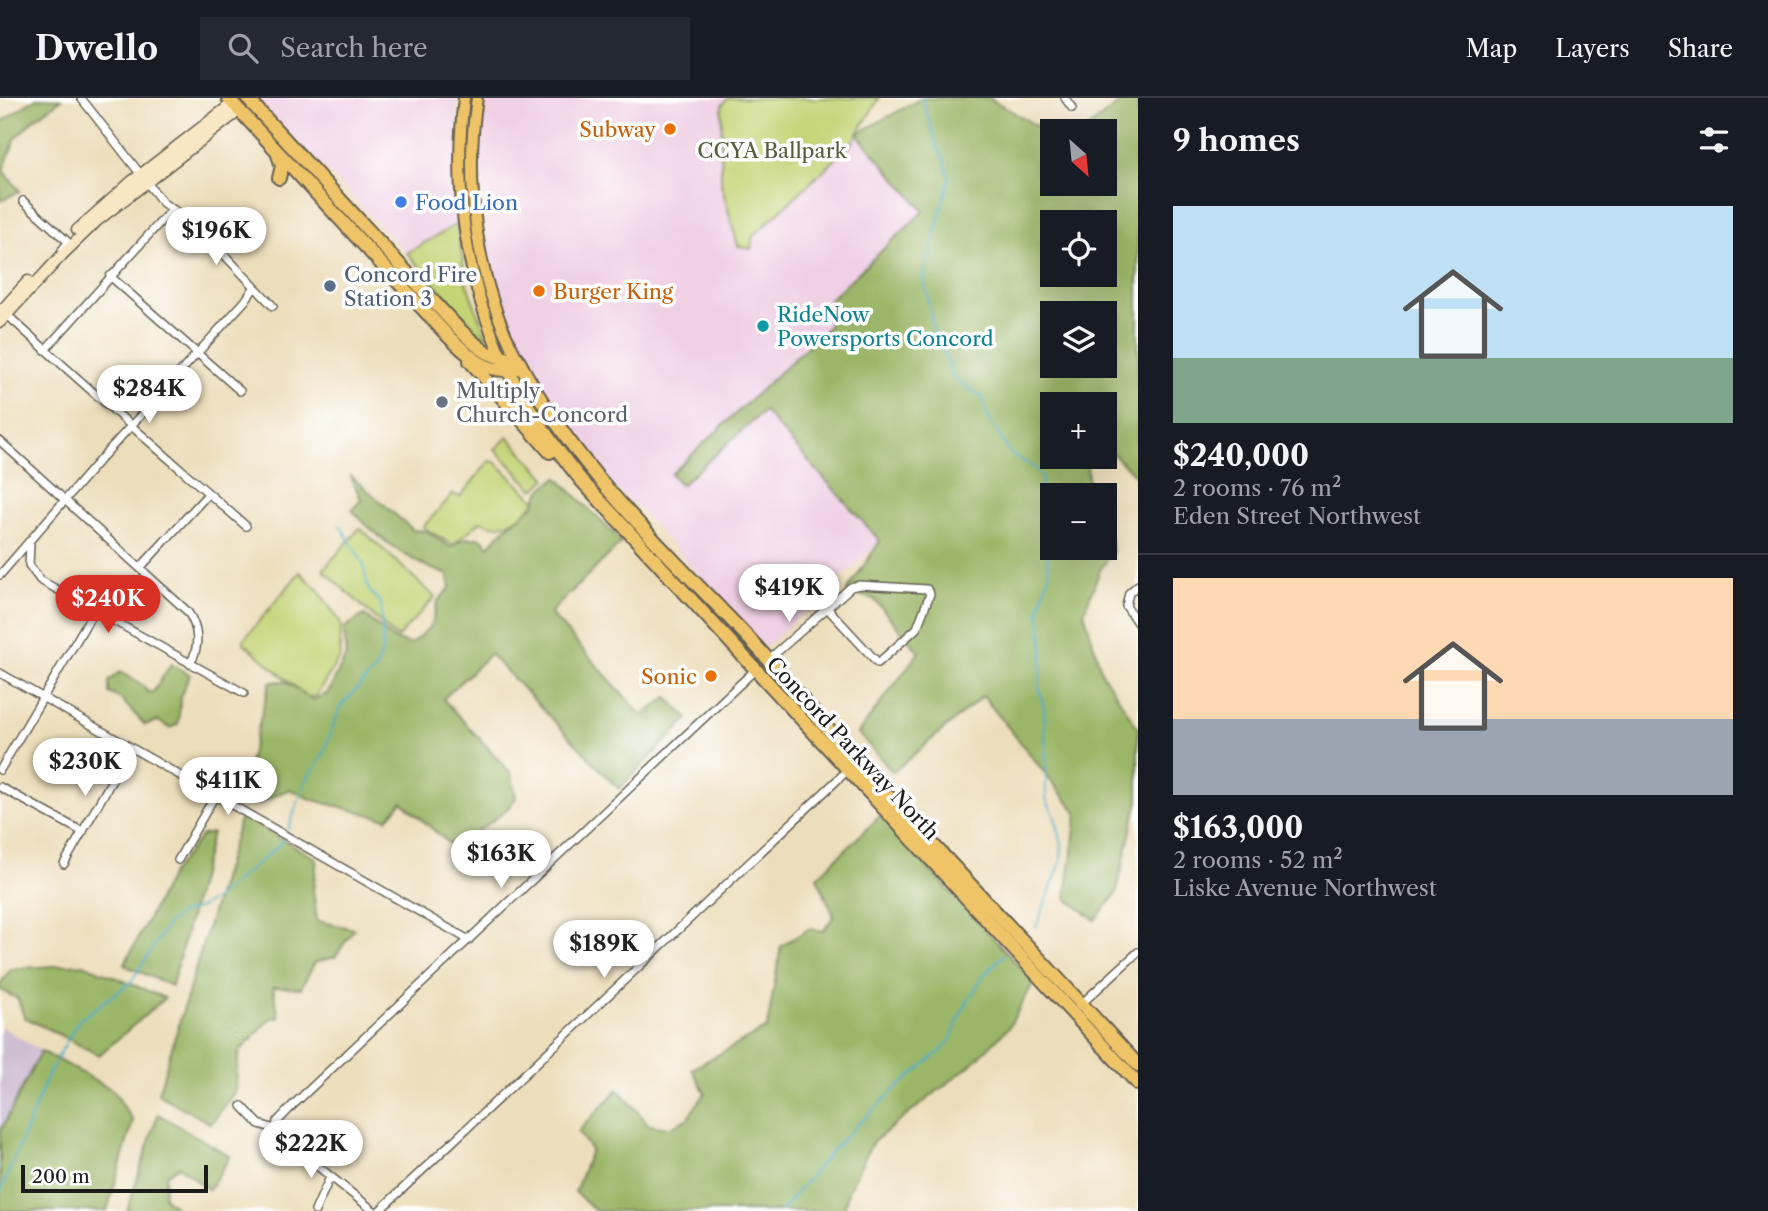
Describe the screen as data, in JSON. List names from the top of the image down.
{
  "streets": {
    "highway": ["Concord Parkway North"]
  },
  "parks": ["CCYA Ballpark"],
  "places": [
    "Subway",
    "Food Lion",
    "Concord Fire Station 3",
    "Burger King",
    "RideNow Powersports Concord",
    "Multiply Church-Concord",
    "Sonic"
  ],
  "scale_bar": "200 m",
  "north": "bottom right",
  "page": {
    "header": "Dwello",
    "search": "Search here",
    "nav": ["Map", "Layers", "Share"],
    "heading": "9 homes",
    "map_buttons": ["+", "−"],
    "list": [
      {
        "name": "$240,000",
        "note": "2 rooms · 76 m² · Eden Street Northwest"
      },
      {
        "name": "$163,000",
        "note": "2 rooms · 52 m² · Liske Avenue Northwest"
      }
    ],
    "price": [
      "$196K",
      "$284K",
      "$419K",
      "$240K",
      "$230K",
      "$411K",
      "$163K",
      "$189K",
      "$222K"
    ],
    "scale": "200 m"
  }
}
